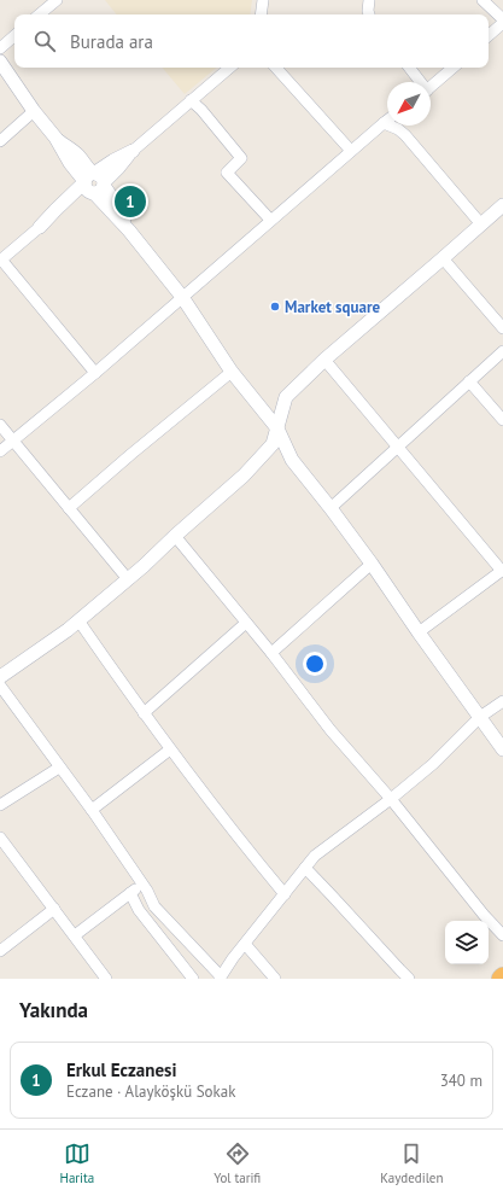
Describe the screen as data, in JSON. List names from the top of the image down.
{
  "places": ["Market square"],
  "north": "bottom left",
  "page": {
    "search": "Burada ara",
    "pins": "1",
    "heading": "Yakında",
    "list": [
      {
        "mark": "1",
        "name": "Erkul Eczanesi",
        "note": "Eczane · Alayköşkü Sokak",
        "value": "340 m"
      }
    ],
    "nav": ["Harita", "Yol tarifi", "Kaydedilen"]
  }
}
